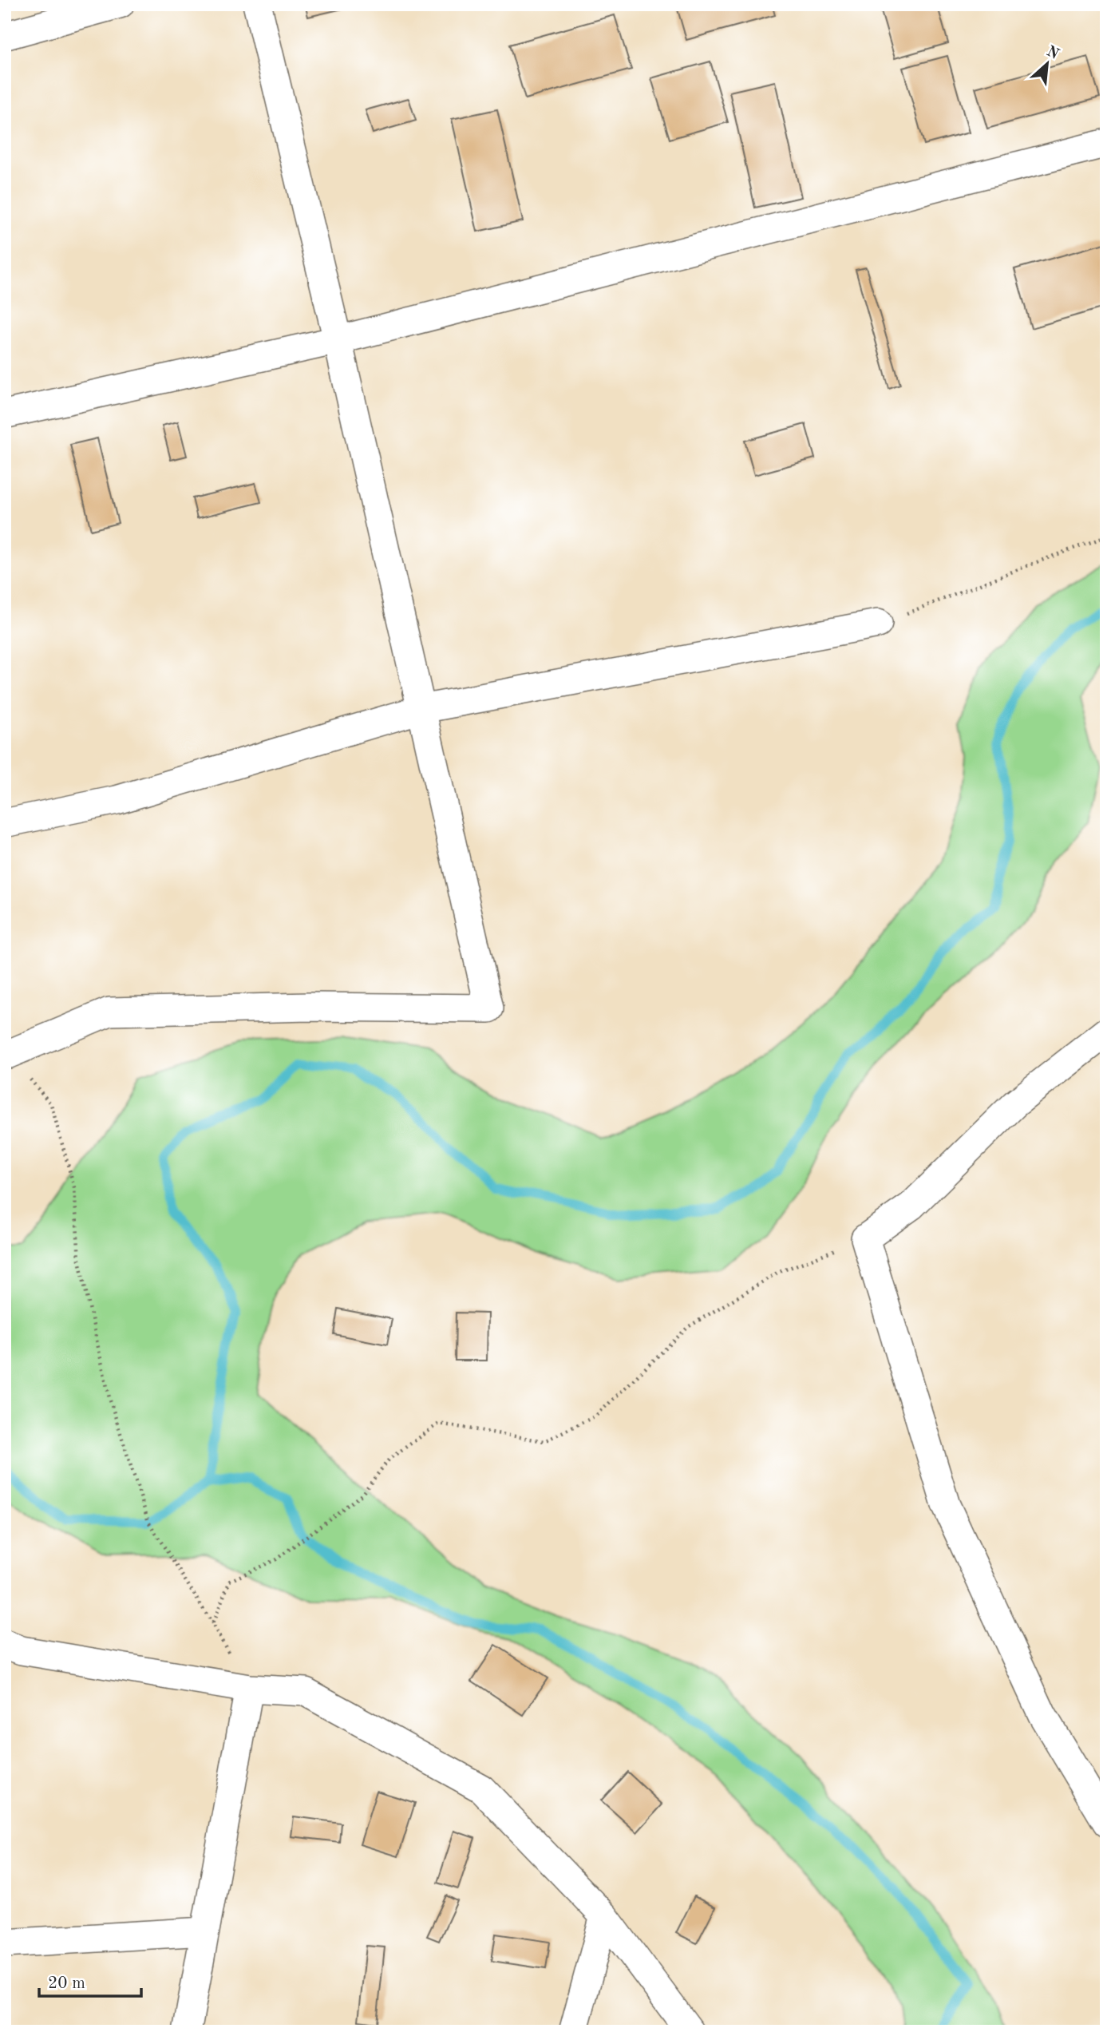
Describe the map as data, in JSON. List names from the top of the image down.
{
  "scale_bar": "20 m",
  "north": "top right"
}
